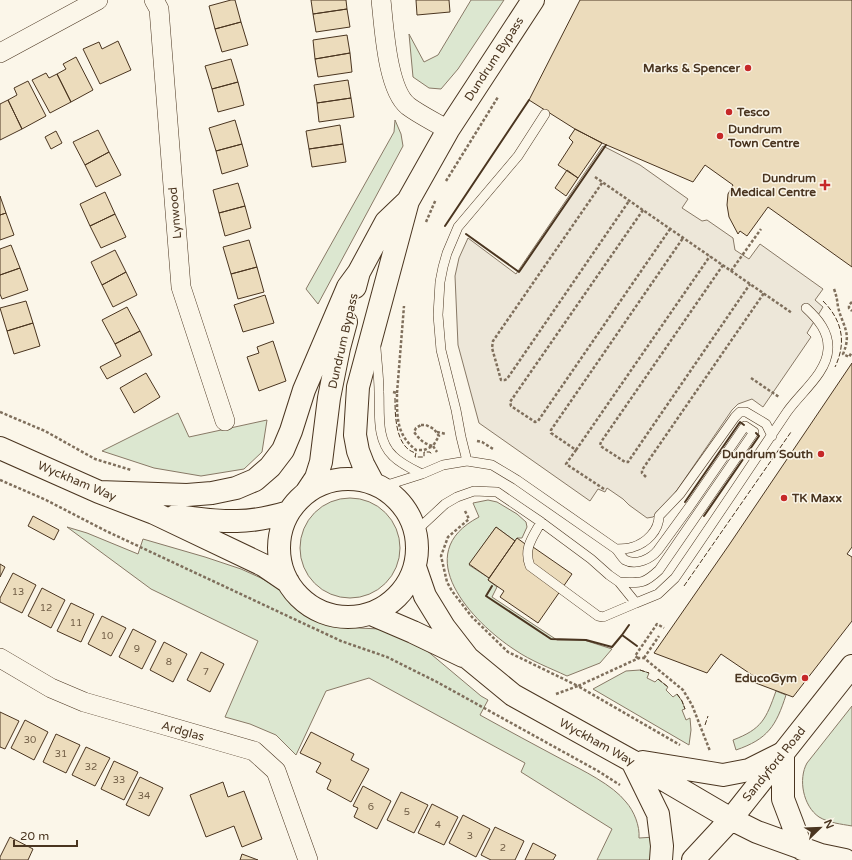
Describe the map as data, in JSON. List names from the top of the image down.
{
  "streets": {
    "main road": ["Dundrum Bypass", "Wyckham Way", "Sandyford Road"],
    "street": ["Lynwood", "Ardglas"]
  },
  "crossings": [
    ["Dundrum Bypass", "Wyckham Way"],
    ["Wyckham Way", "Sandyford Road"]
  ],
  "places": {
    "other": [
      "Marks & Spencer",
      "Tesco",
      "Dundrum Town Centre",
      "Dundrum South",
      "TK Maxx",
      "EducoGym"
    ],
    "health": ["Dundrum Medical Centre"]
  },
  "house_numbers": [
    "13",
    "12",
    "11",
    "10",
    "9",
    "8",
    "7",
    "30",
    "31",
    "32",
    "33",
    "34",
    "6",
    "5",
    "4",
    "3",
    "2"
  ],
  "scale_bar": "20 m",
  "north": "top right"
}
